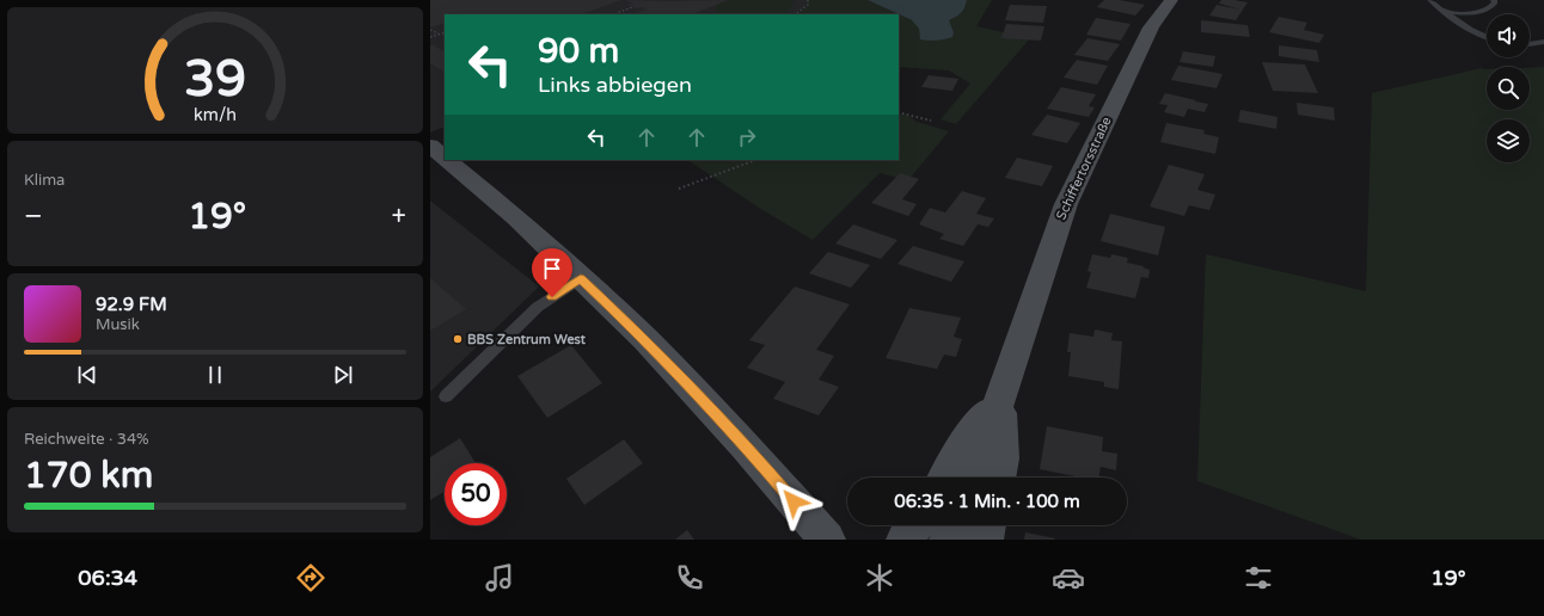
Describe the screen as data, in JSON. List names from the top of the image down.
{
  "streets": {
    "main road": ["Schiffertorsstraße"]
  },
  "places": ["BBS Zentrum West"],
  "page": {
    "turn": ["90 m", "Links abbiegen"],
    "tile": [
      "Klima",
      ["Reichweite · 34%", "170 km"]
    ],
    "heat": ["−", "19°", "+"],
    "song": ["92.9 FM", "Musik"],
    "limit": "50",
    "trip": "06:35 · 1 Min. · 100 m",
    "tabs": ["06:34", "19°"],
    "gauge": ["39", "km/h"]
  }
}
